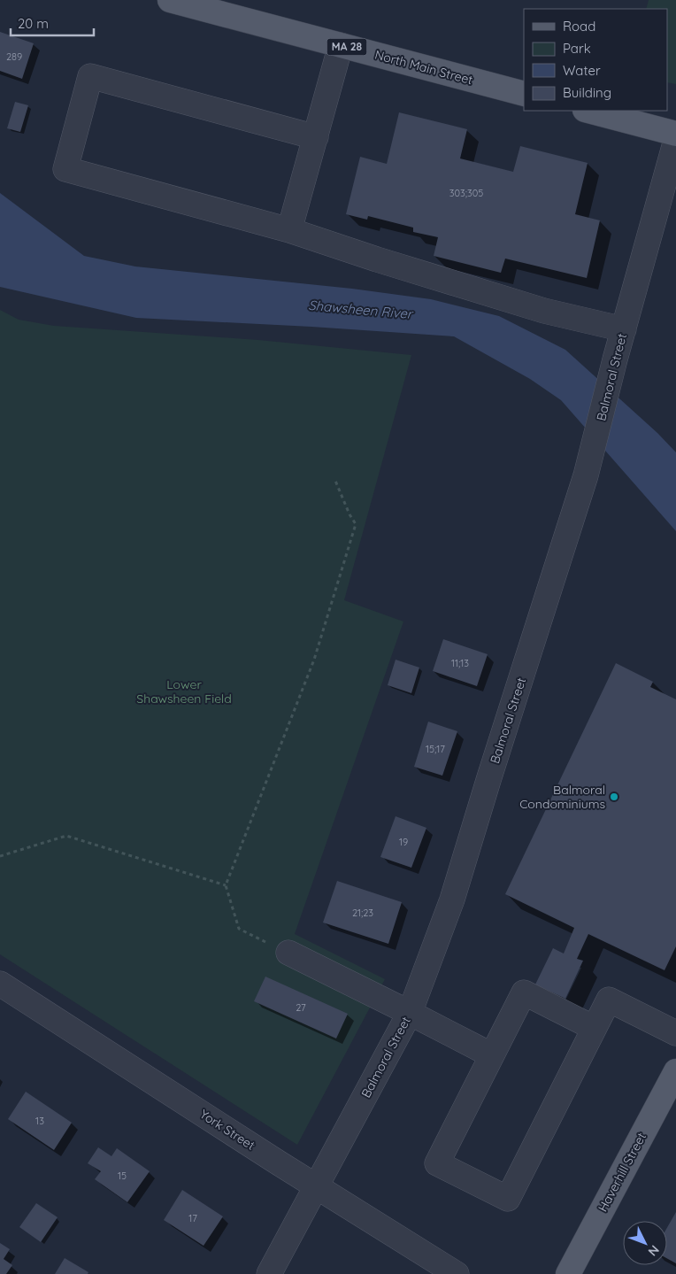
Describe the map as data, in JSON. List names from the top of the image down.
{
  "streets": {
    "main road": ["MA 28", "North Main Street", "Haverhill Street"],
    "street": ["Balmoral Street", "York Street"]
  },
  "crossings": [
    ["Balmoral Street", "York Street"]
  ],
  "water": ["Shawsheen River"],
  "parks": ["Lower Shawsheen Field"],
  "places": ["Balmoral Condominiums"],
  "house_numbers": [
    "289",
    "303;305",
    "11;13",
    "15;17",
    "19",
    "21;23",
    "27",
    "13",
    "15",
    "17"
  ],
  "legend": [
    "Road",
    "Park",
    "Water",
    "Building"
  ],
  "scale_bar": "20 m",
  "north": "bottom right"
}
